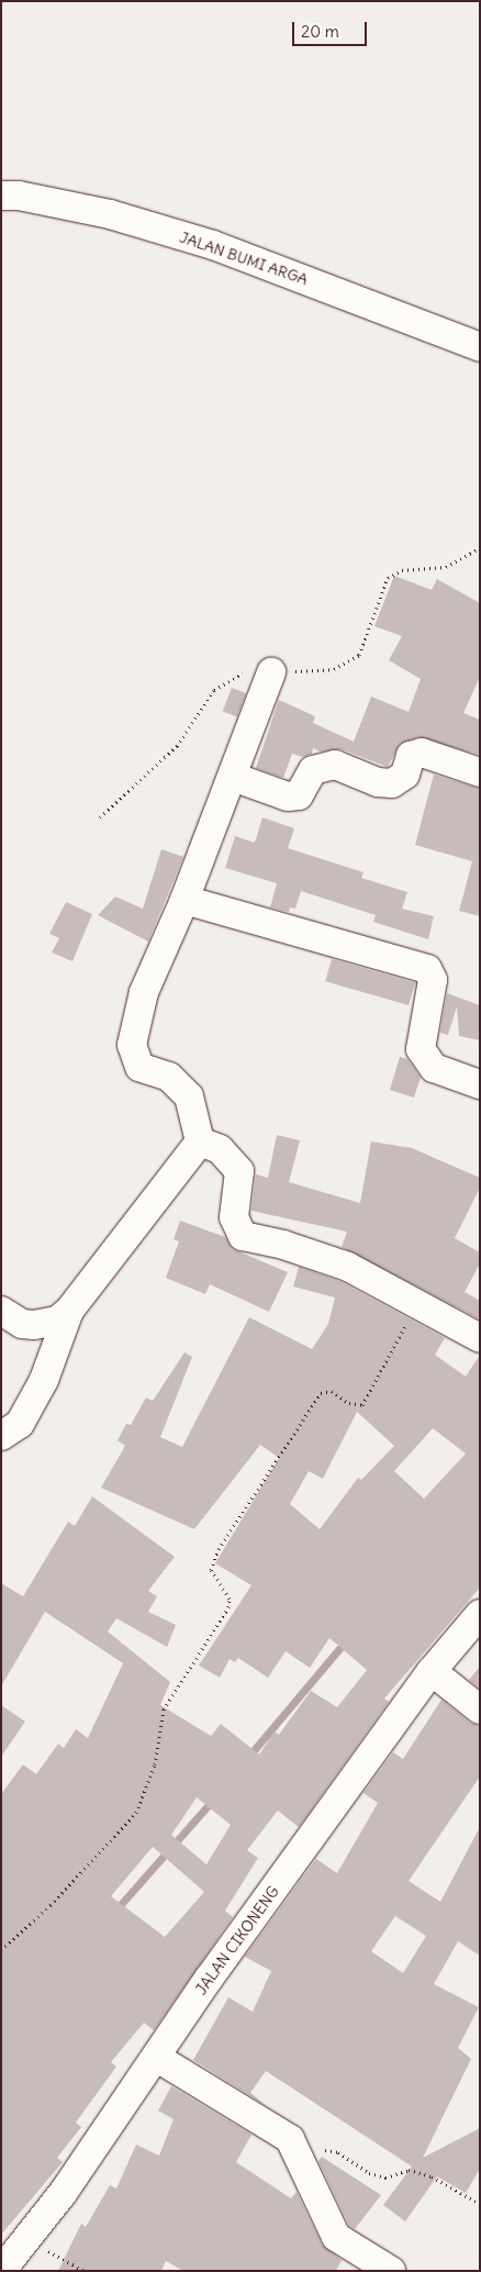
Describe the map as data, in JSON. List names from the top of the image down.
{
  "streets": {
    "street": ["JALAN BUMI ARGA", "JALAN CIKONENG"]
  },
  "scale_bar": "20 m"
}
